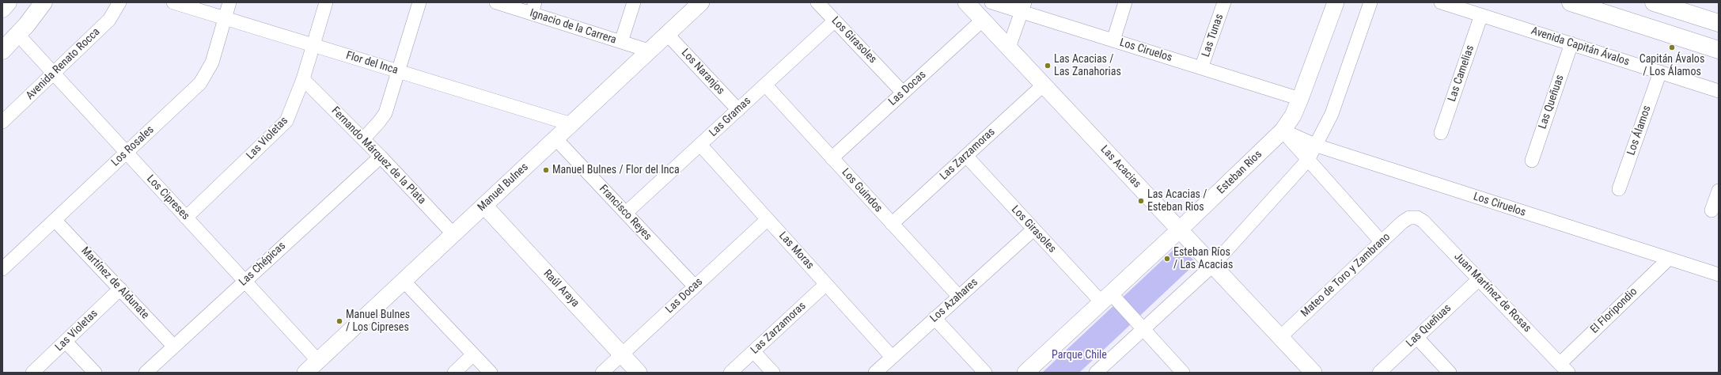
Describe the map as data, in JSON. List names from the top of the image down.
{
  "streets": {
    "street": [
      "Ignacio de la Carrera",
      "Las Tunas",
      "Los Girasoles",
      "Avenida Capitán Ávalos",
      "Los Ciruelos",
      "Flor del Inca",
      "Avenida Renato Rocca",
      "Los Naranjos",
      "Las Camelias",
      "Las Docas",
      "Las Queñuas",
      "Las Gramas",
      "Los Álamos",
      "Las Violetas",
      "Los Rosales",
      "Las Zarzamoras",
      "Fernando Márquez de la Plata",
      "Las Acacias",
      "Esteban Ríos",
      "Manuel Bulnes",
      "Los Guindos",
      "Los Cipreses",
      "Francisco Reyes",
      "Las Moras",
      "Las Chépicas",
      "Mateo de Toro y Zambrano",
      "Martínez de Aldunate",
      "Raúl Araya",
      "Juan Martínez de Rosas",
      "Los Azahares",
      "El Floripondio"
    ]
  },
  "crossings": [
    ["Ignacio de la Carrera", "Manuel Bulnes"],
    ["Las Tunas", "Los Ciruelos"],
    ["Los Girasoles", "Las Docas"],
    ["Los Girasoles", "Las Gramas"],
    ["Los Girasoles", "Las Zarzamoras"],
    ["Los Girasoles", "Esteban Ríos"],
    ["Los Girasoles", "Los Azahares"],
    ["Avenida Capitán Ávalos", "Las Camelias"],
    ["Avenida Capitán Ávalos", "Las Queñuas"],
    ["Avenida Capitán Ávalos", "Los Álamos"],
    ["Los Ciruelos", "Esteban Ríos"],
    ["Los Ciruelos", "El Floripondio"],
    ["Flor del Inca", "Las Violetas"],
    ["Flor del Inca", "Los Rosales"],
    ["Flor del Inca", "Manuel Bulnes"],
    ["Avenida Renato Rocca", "Los Cipreses"],
    ["Los Naranjos", "Las Gramas"],
    ["Los Naranjos", "Manuel Bulnes"],
    ["Las Docas", "Las Acacias"],
    ["Las Docas", "Los Guindos"],
    ["Las Docas", "Francisco Reyes"],
    ["Las Docas", "Las Moras"],
    ["Las Docas", "Raúl Araya"],
    ["Las Queñuas", "Juan Martínez de Rosas"],
    ["Las Gramas", "Los Guindos"],
    ["Las Gramas", "Francisco Reyes"],
    ["Las Gramas", "Las Moras"],
    ["Las Violetas", "Fernando Márquez de la Plata"],
    ["Las Violetas", "Los Cipreses"],
    ["Las Violetas", "Martínez de Aldunate"],
    ["Los Rosales", "Los Cipreses"],
    ["Los Rosales", "Martínez de Aldunate"],
    ["Las Zarzamoras", "Las Acacias"],
    ["Las Zarzamoras", "Los Guindos"],
    ["Las Zarzamoras", "Las Moras"],
    ["Fernando Márquez de la Plata", "Manuel Bulnes"],
    ["Fernando Márquez de la Plata", "Las Chépicas"],
    ["Las Acacias", "Esteban Ríos"],
    ["Las Acacias", "Mateo de Toro y Zambrano"],
    ["Manuel Bulnes", "Los Cipreses"],
    ["Manuel Bulnes", "Francisco Reyes"],
    ["Manuel Bulnes", "Raúl Araya"],
    ["Los Guindos", "Los Azahares"],
    ["Los Cipreses", "Las Chépicas"],
    ["Las Moras", "Los Azahares"],
    ["Las Chépicas", "Martínez de Aldunate"],
    ["Mateo de Toro y Zambrano", "Juan Martínez de Rosas"],
    ["Juan Martínez de Rosas", "El Floripondio"]
  ],
  "parks": ["Parque Chile"],
  "places": [
    "Capitán Ávalos / Los Álamos",
    "Las Acacias / Las Zanahorias",
    "Manuel Bulnes / Flor del Inca",
    "Las Acacias / Esteban Rios",
    "Esteban Ríos / Las Acacias",
    "Manuel Bulnes / Los Cipreses"
  ]
}
